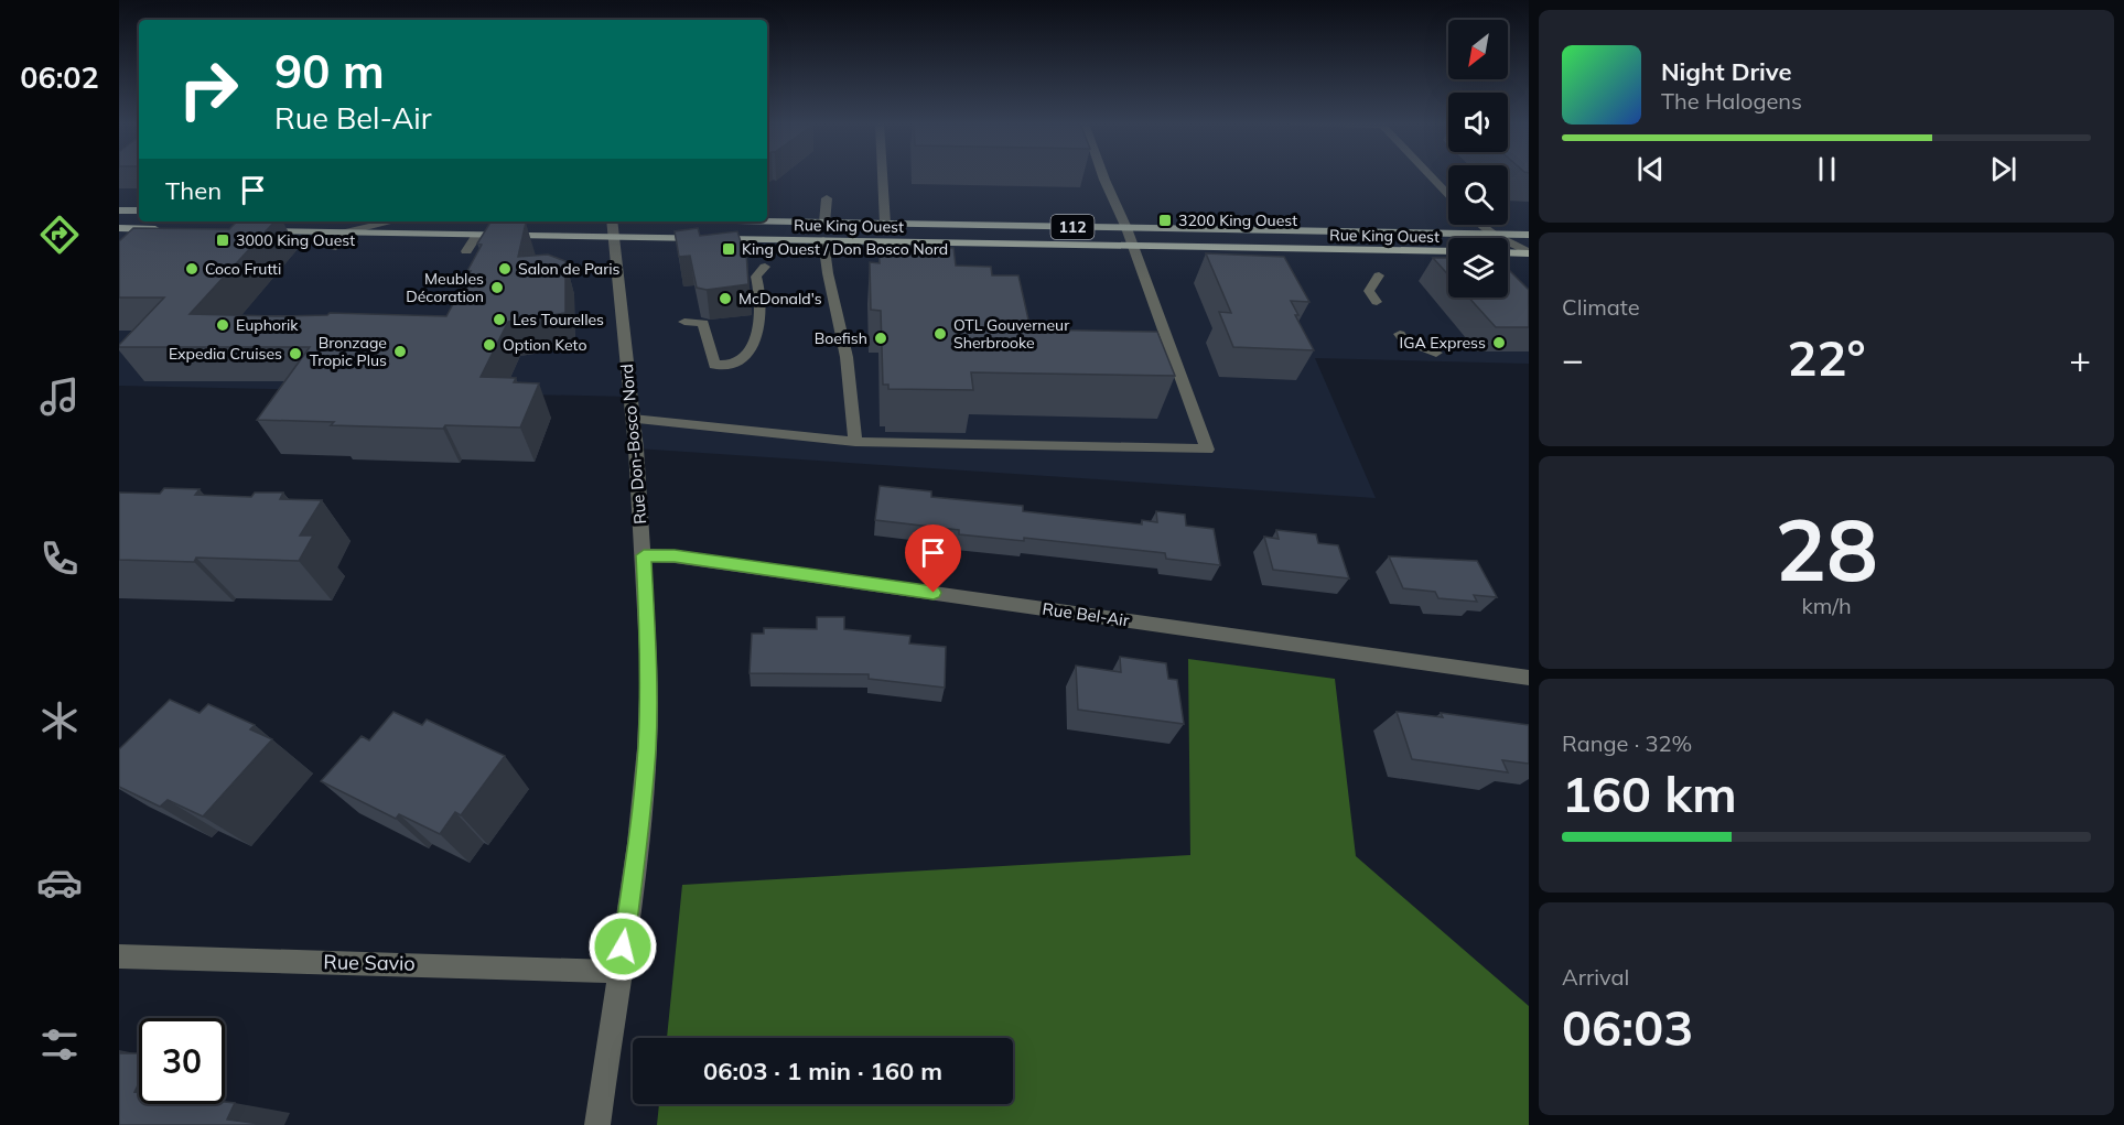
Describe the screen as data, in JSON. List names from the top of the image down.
{
  "streets": {
    "main road": ["Rue King Ouest", "112"],
    "street": ["Rue Don-Bosco Nord", "Rue Bel-Air", "Rue Savio"]
  },
  "crossings": [
    ["Rue King Ouest", "Rue Don-Bosco Nord"],
    ["Rue Don-Bosco Nord", "Rue Bel-Air"],
    ["Rue Don-Bosco Nord", "Rue Savio"]
  ],
  "places": {
    "transit": ["3200 King Ouest", "3000 King Ouest", "King Ouest / Don Bosco Nord"],
    "other": [
      "Coco Frutti",
      "Salon de Paris",
      "Meubles Décoration",
      "McDonald's",
      "Les Tourelles",
      "Euphorik",
      "OTL Gouverneur Sherbrooke",
      "Boefish",
      "IGA Express",
      "Option Keto",
      "Bronzage Tropic Plus",
      "Expedia Cruises"
    ]
  },
  "north": "bottom left",
  "page": {
    "tabs": "06:02",
    "turn": ["90 m", "Rue Bel-Air"],
    "song": ["Night Drive", "The Halogens"],
    "then": "Then",
    "tile": [
      "Climate",
      ["28", "km/h"],
      ["Range · 32%", "160 km"],
      ["Arrival", "06:03"]
    ],
    "heat": ["−", "22°", "+"],
    "limit": "30",
    "trip": "06:03 · 1 min · 160 m"
  }
}
